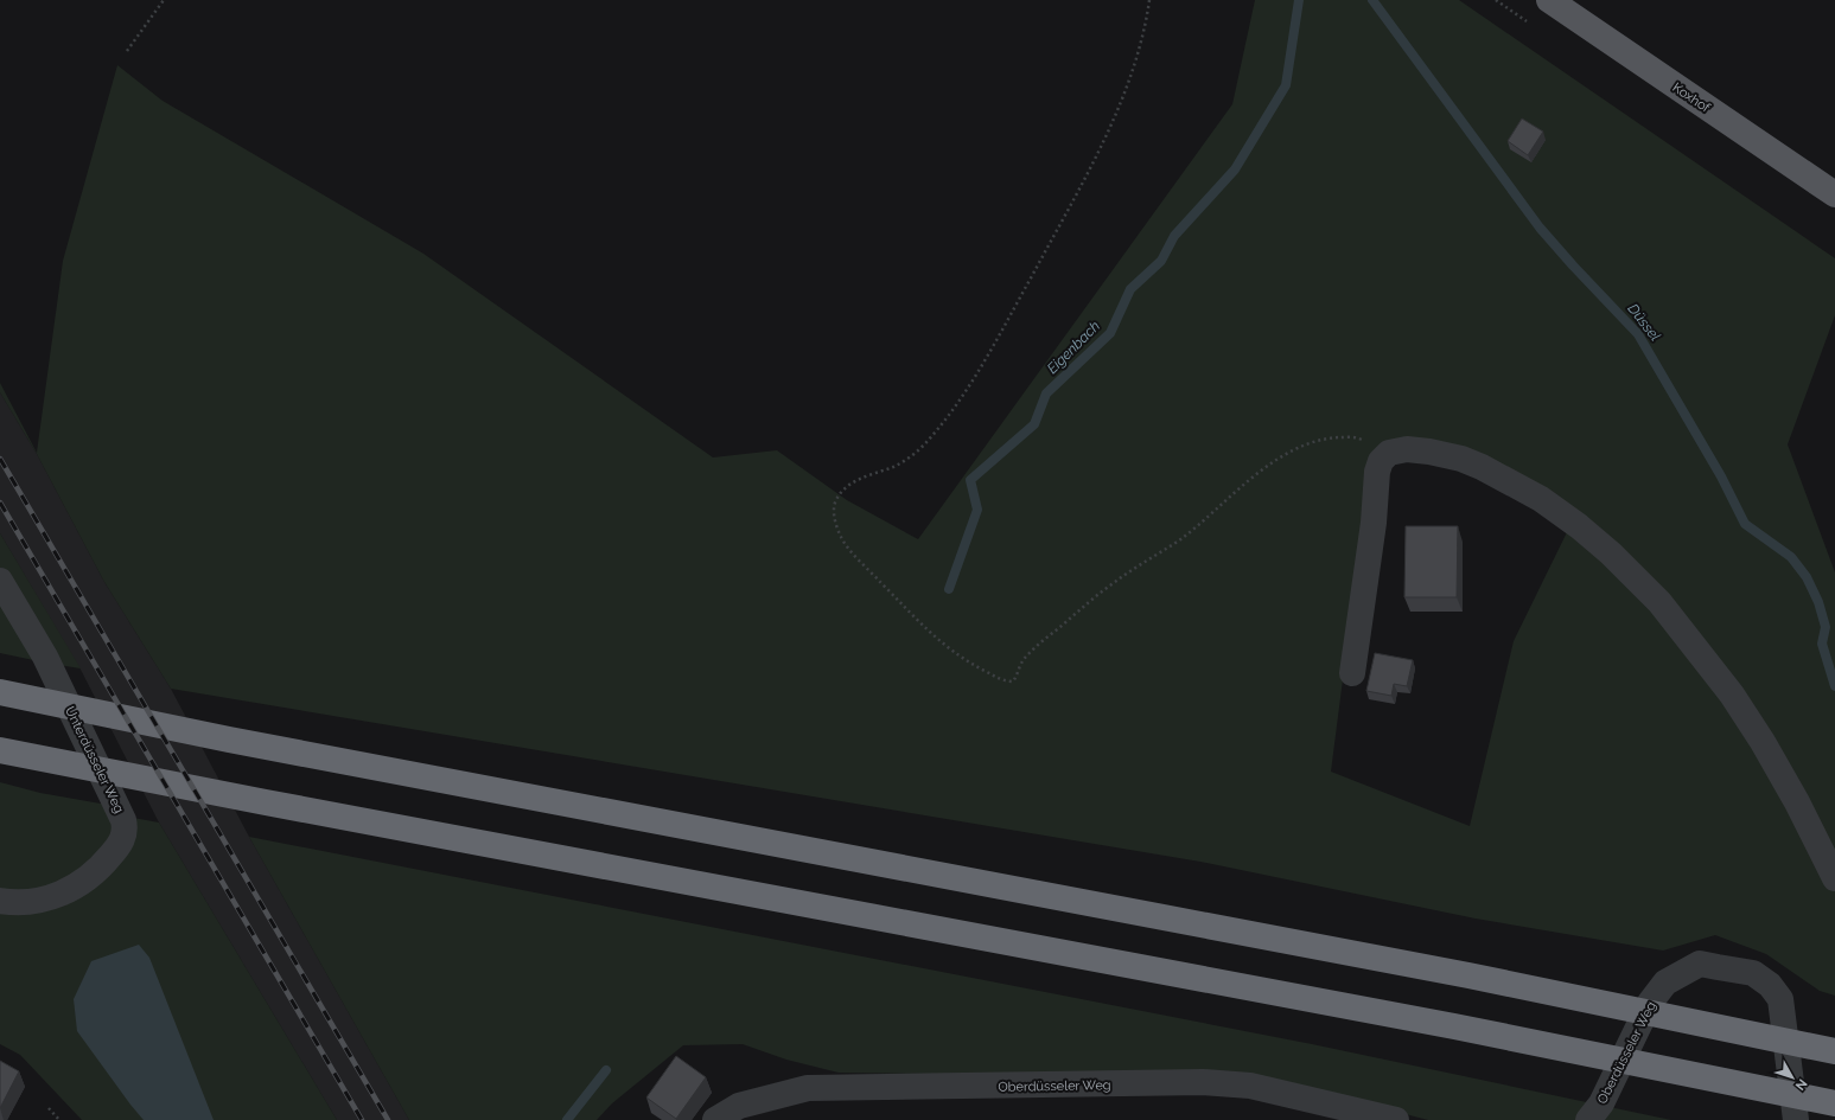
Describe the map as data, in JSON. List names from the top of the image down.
{
  "streets": {
    "main road": ["Koxhof"],
    "street": ["Unterdüsseler Weg", "Oberdüsseler Weg"]
  },
  "water": ["Düssel", "Eigenbach"],
  "north": "bottom right"
}
